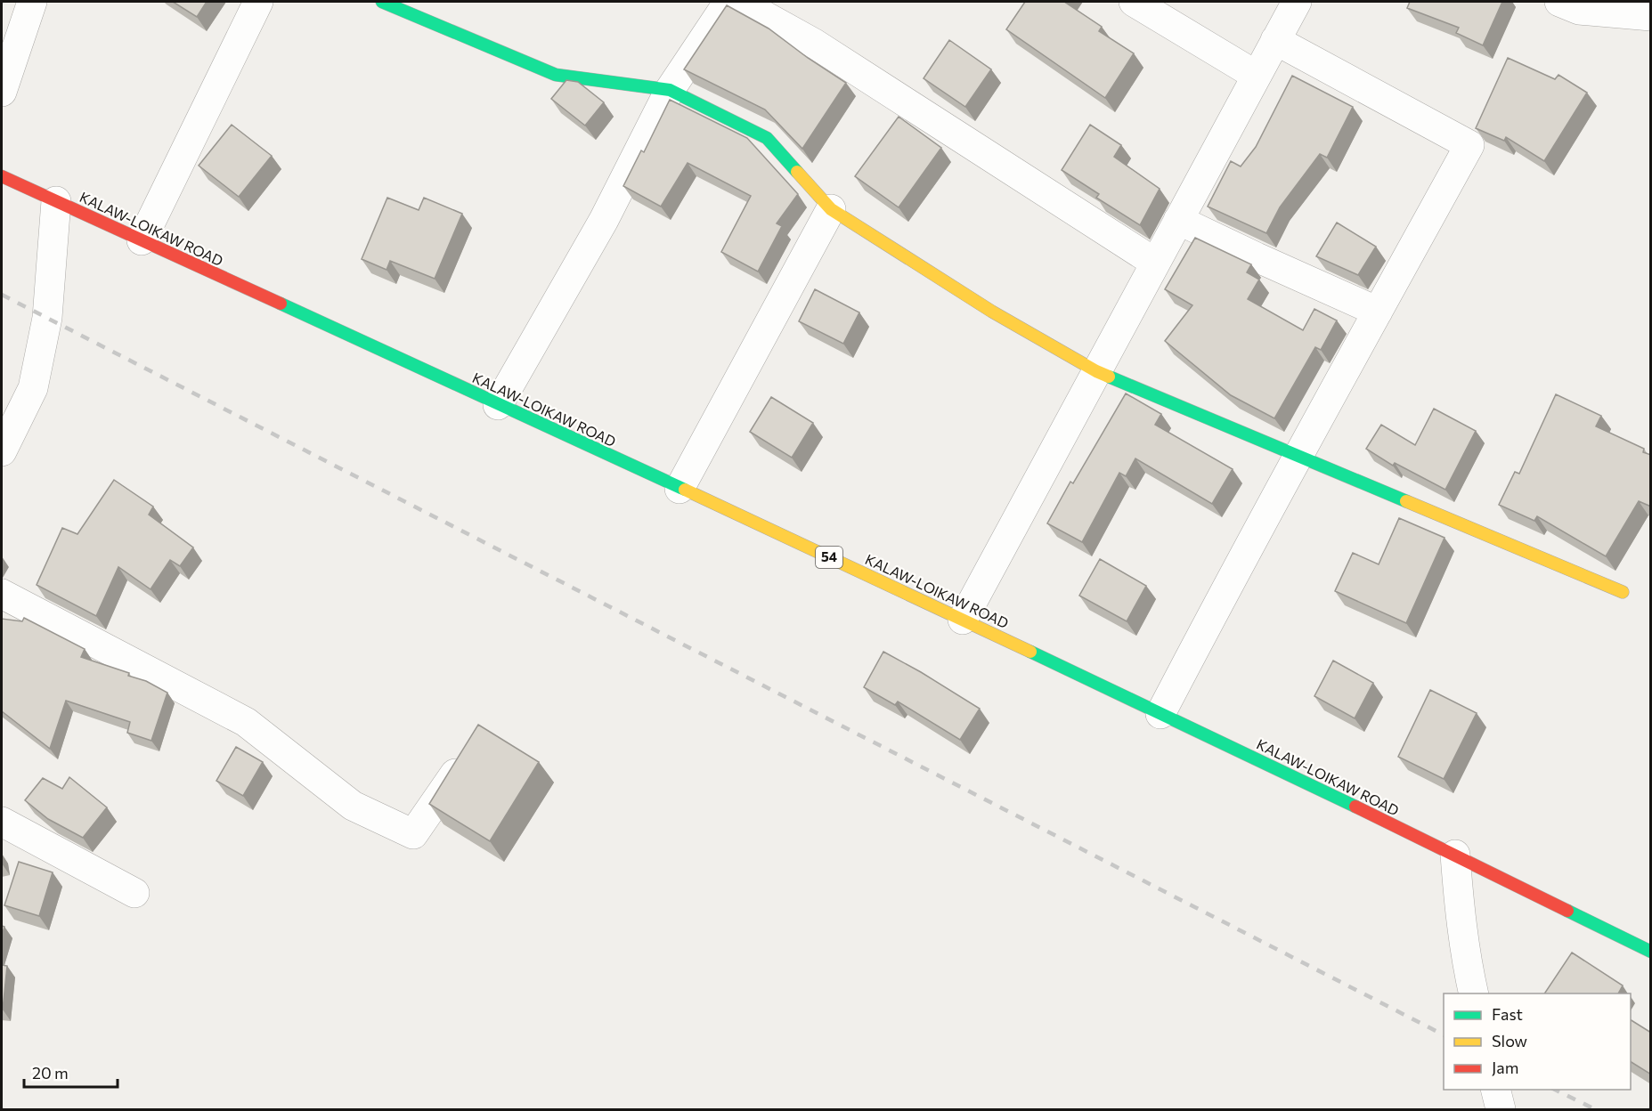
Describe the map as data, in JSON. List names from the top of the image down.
{
  "streets": {
    "main road": ["KALAW-LOIKAW ROAD", "54"]
  },
  "legend": ["Fast", "Slow", "Jam"],
  "scale_bar": "20 m"
}
